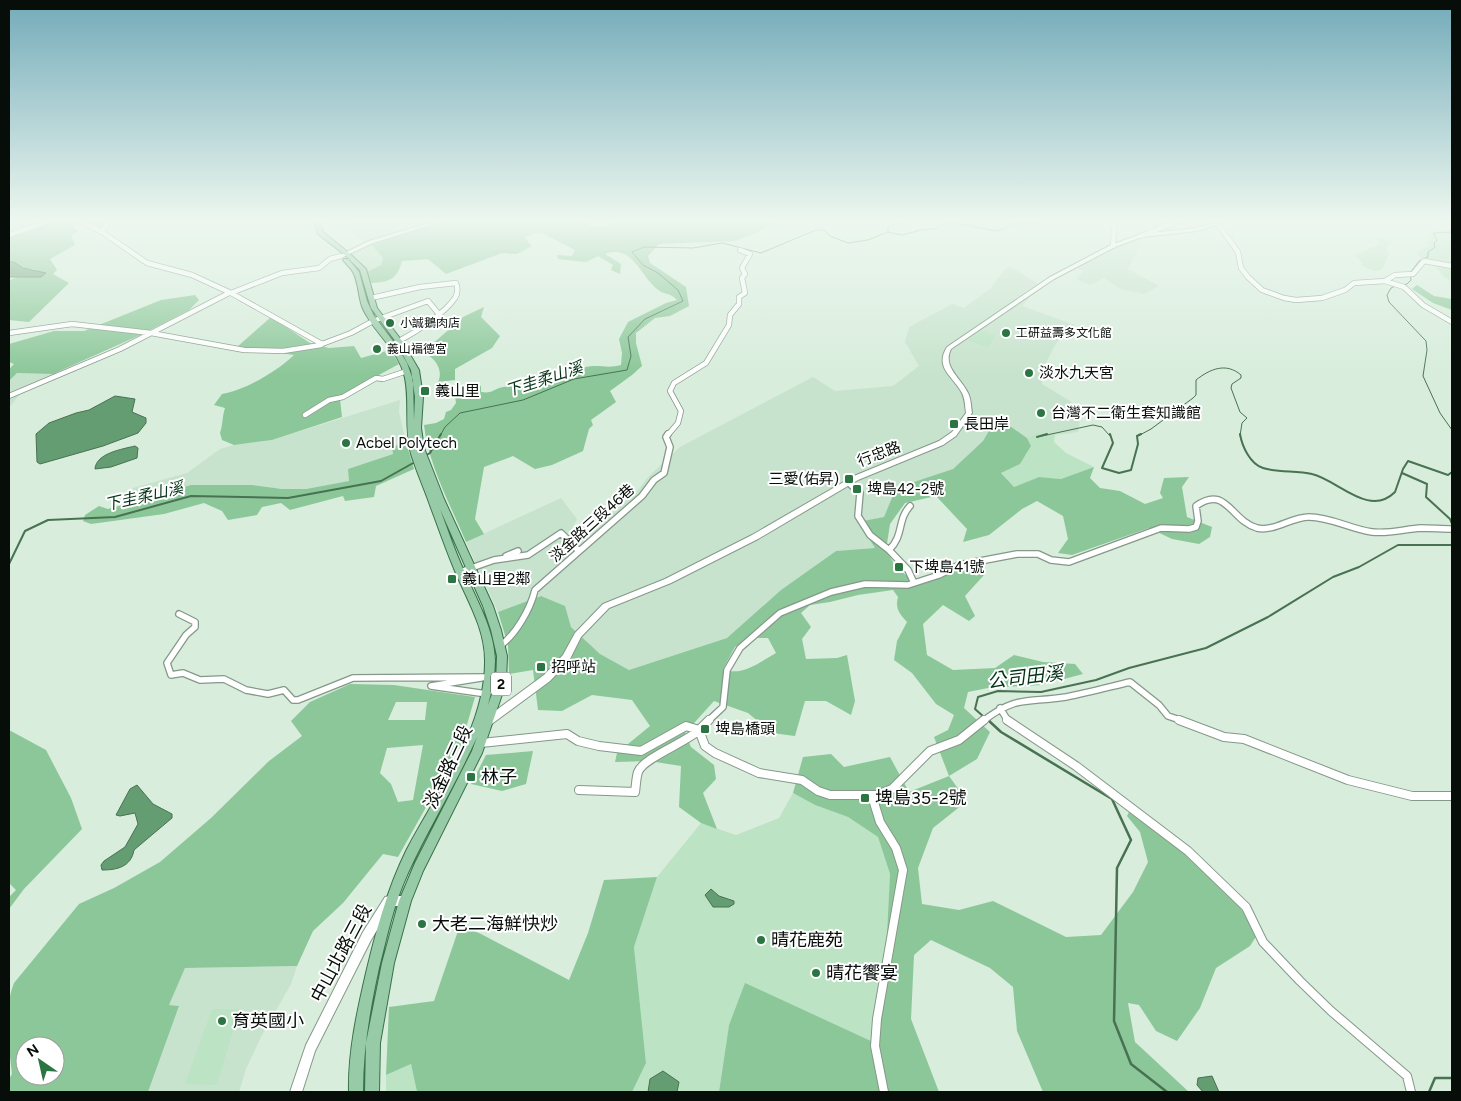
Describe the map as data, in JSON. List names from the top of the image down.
{
  "streets": {
    "main road": ["2", "淡金路三段"],
    "street": ["行忠路", "淡金路三段46巷", "中山北路三段"]
  },
  "crossings": [
    ["行忠路", "淡金路三段"],
    ["淡金路三段46巷", "淡金路三段"],
    ["2", "淡金路三段"],
    ["淡金路三段", "中山北路三段"]
  ],
  "water": ["下圭柔山溪", "公司田溪"],
  "places": {
    "other": [
      "小誠鵝肉店",
      "工研益壽多文化館",
      "義山福德宮",
      "淡水九天宮",
      "台灣不二衛生套知識館",
      "Acbel Polytech",
      "大老二海鮮快炒",
      "晴花鹿苑",
      "晴花饗宴",
      "育英國小"
    ],
    "transit": [
      "義山里",
      "長田岸",
      "三愛(佑昇)",
      "埤島42-2號",
      "下埤島41號",
      "義山里2鄰",
      "招呼站",
      "埤島橋頭",
      "林子",
      "埤島35-2號"
    ]
  },
  "north": "top left"
}
